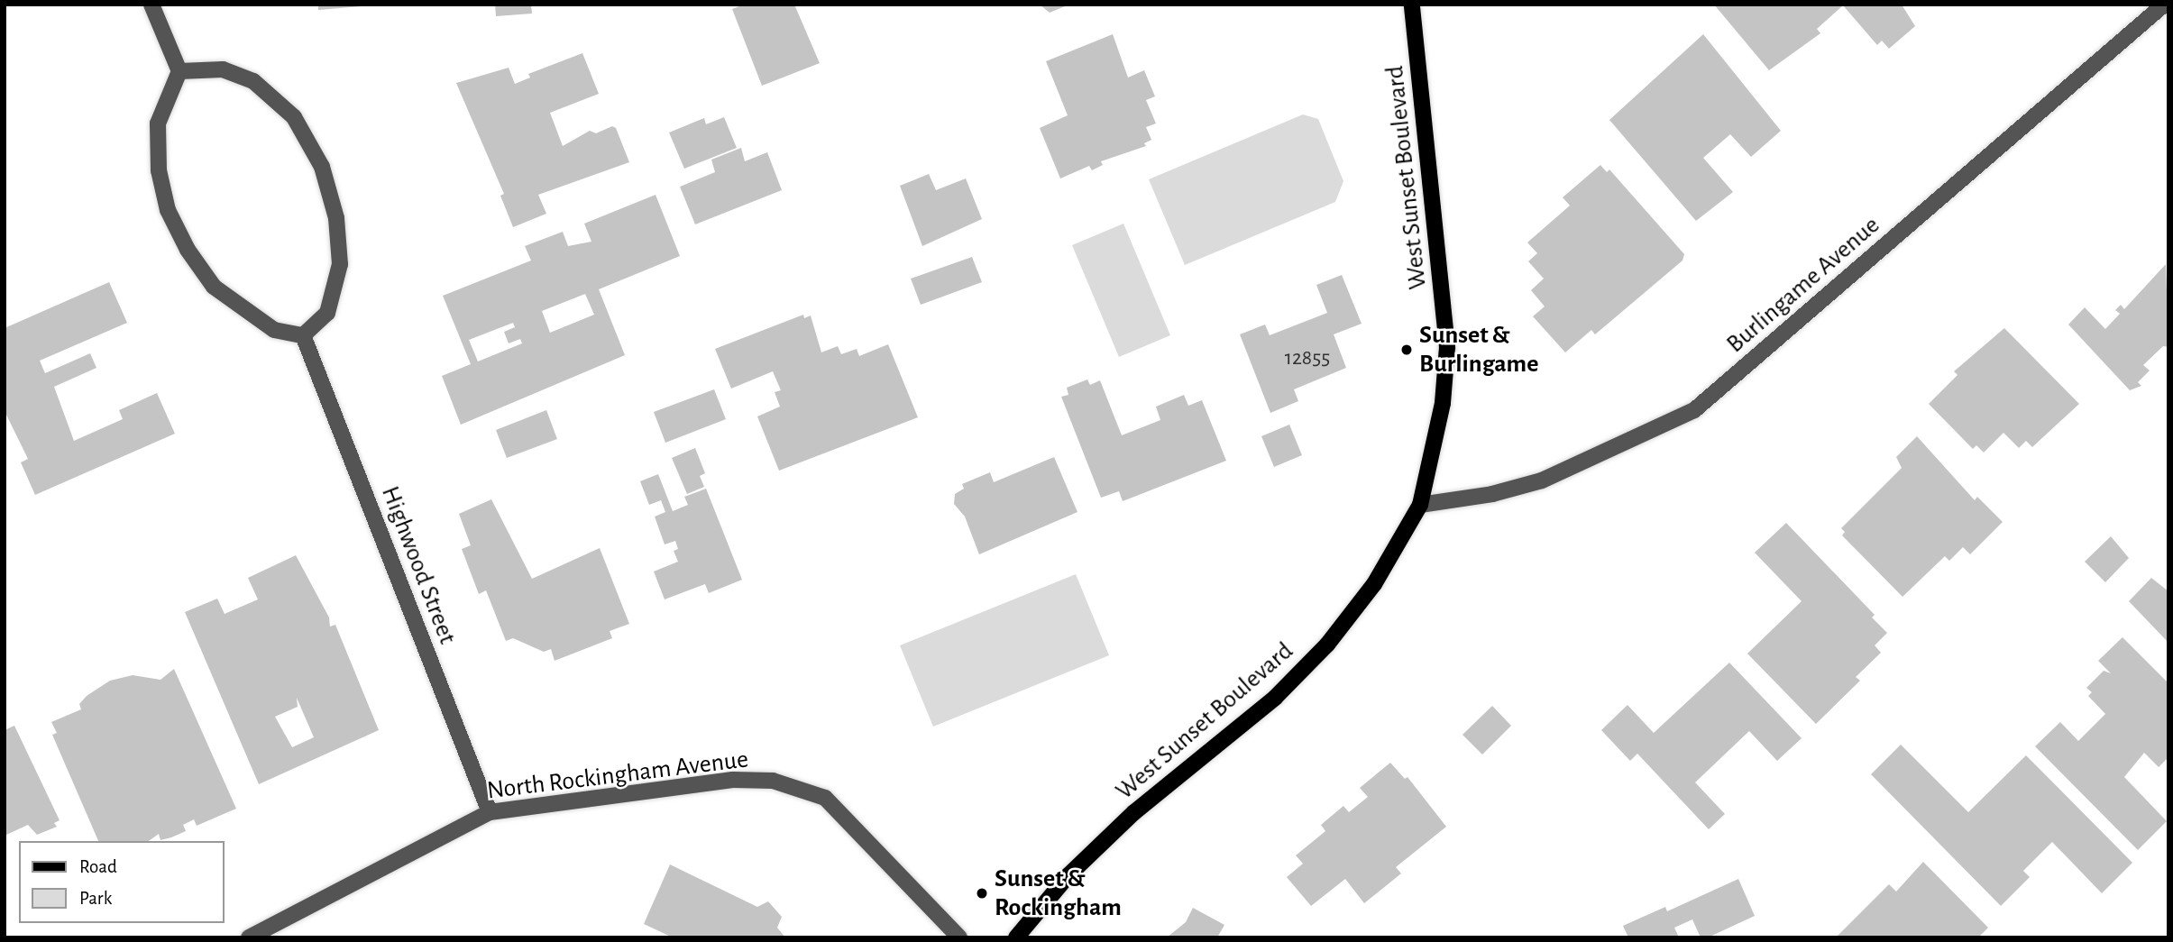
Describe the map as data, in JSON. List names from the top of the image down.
{
  "streets": {
    "main road": ["West Sunset Boulevard"],
    "street": ["Burlingame Avenue", "Highwood Street", "North Rockingham Avenue"]
  },
  "crossings": [
    ["West Sunset Boulevard", "Burlingame Avenue"],
    ["Highwood Street", "North Rockingham Avenue"]
  ],
  "places": ["Sunset & Burlingame", "Sunset & Rockingham"],
  "house_numbers": ["12855"],
  "legend": ["Road", "Park"]
}
